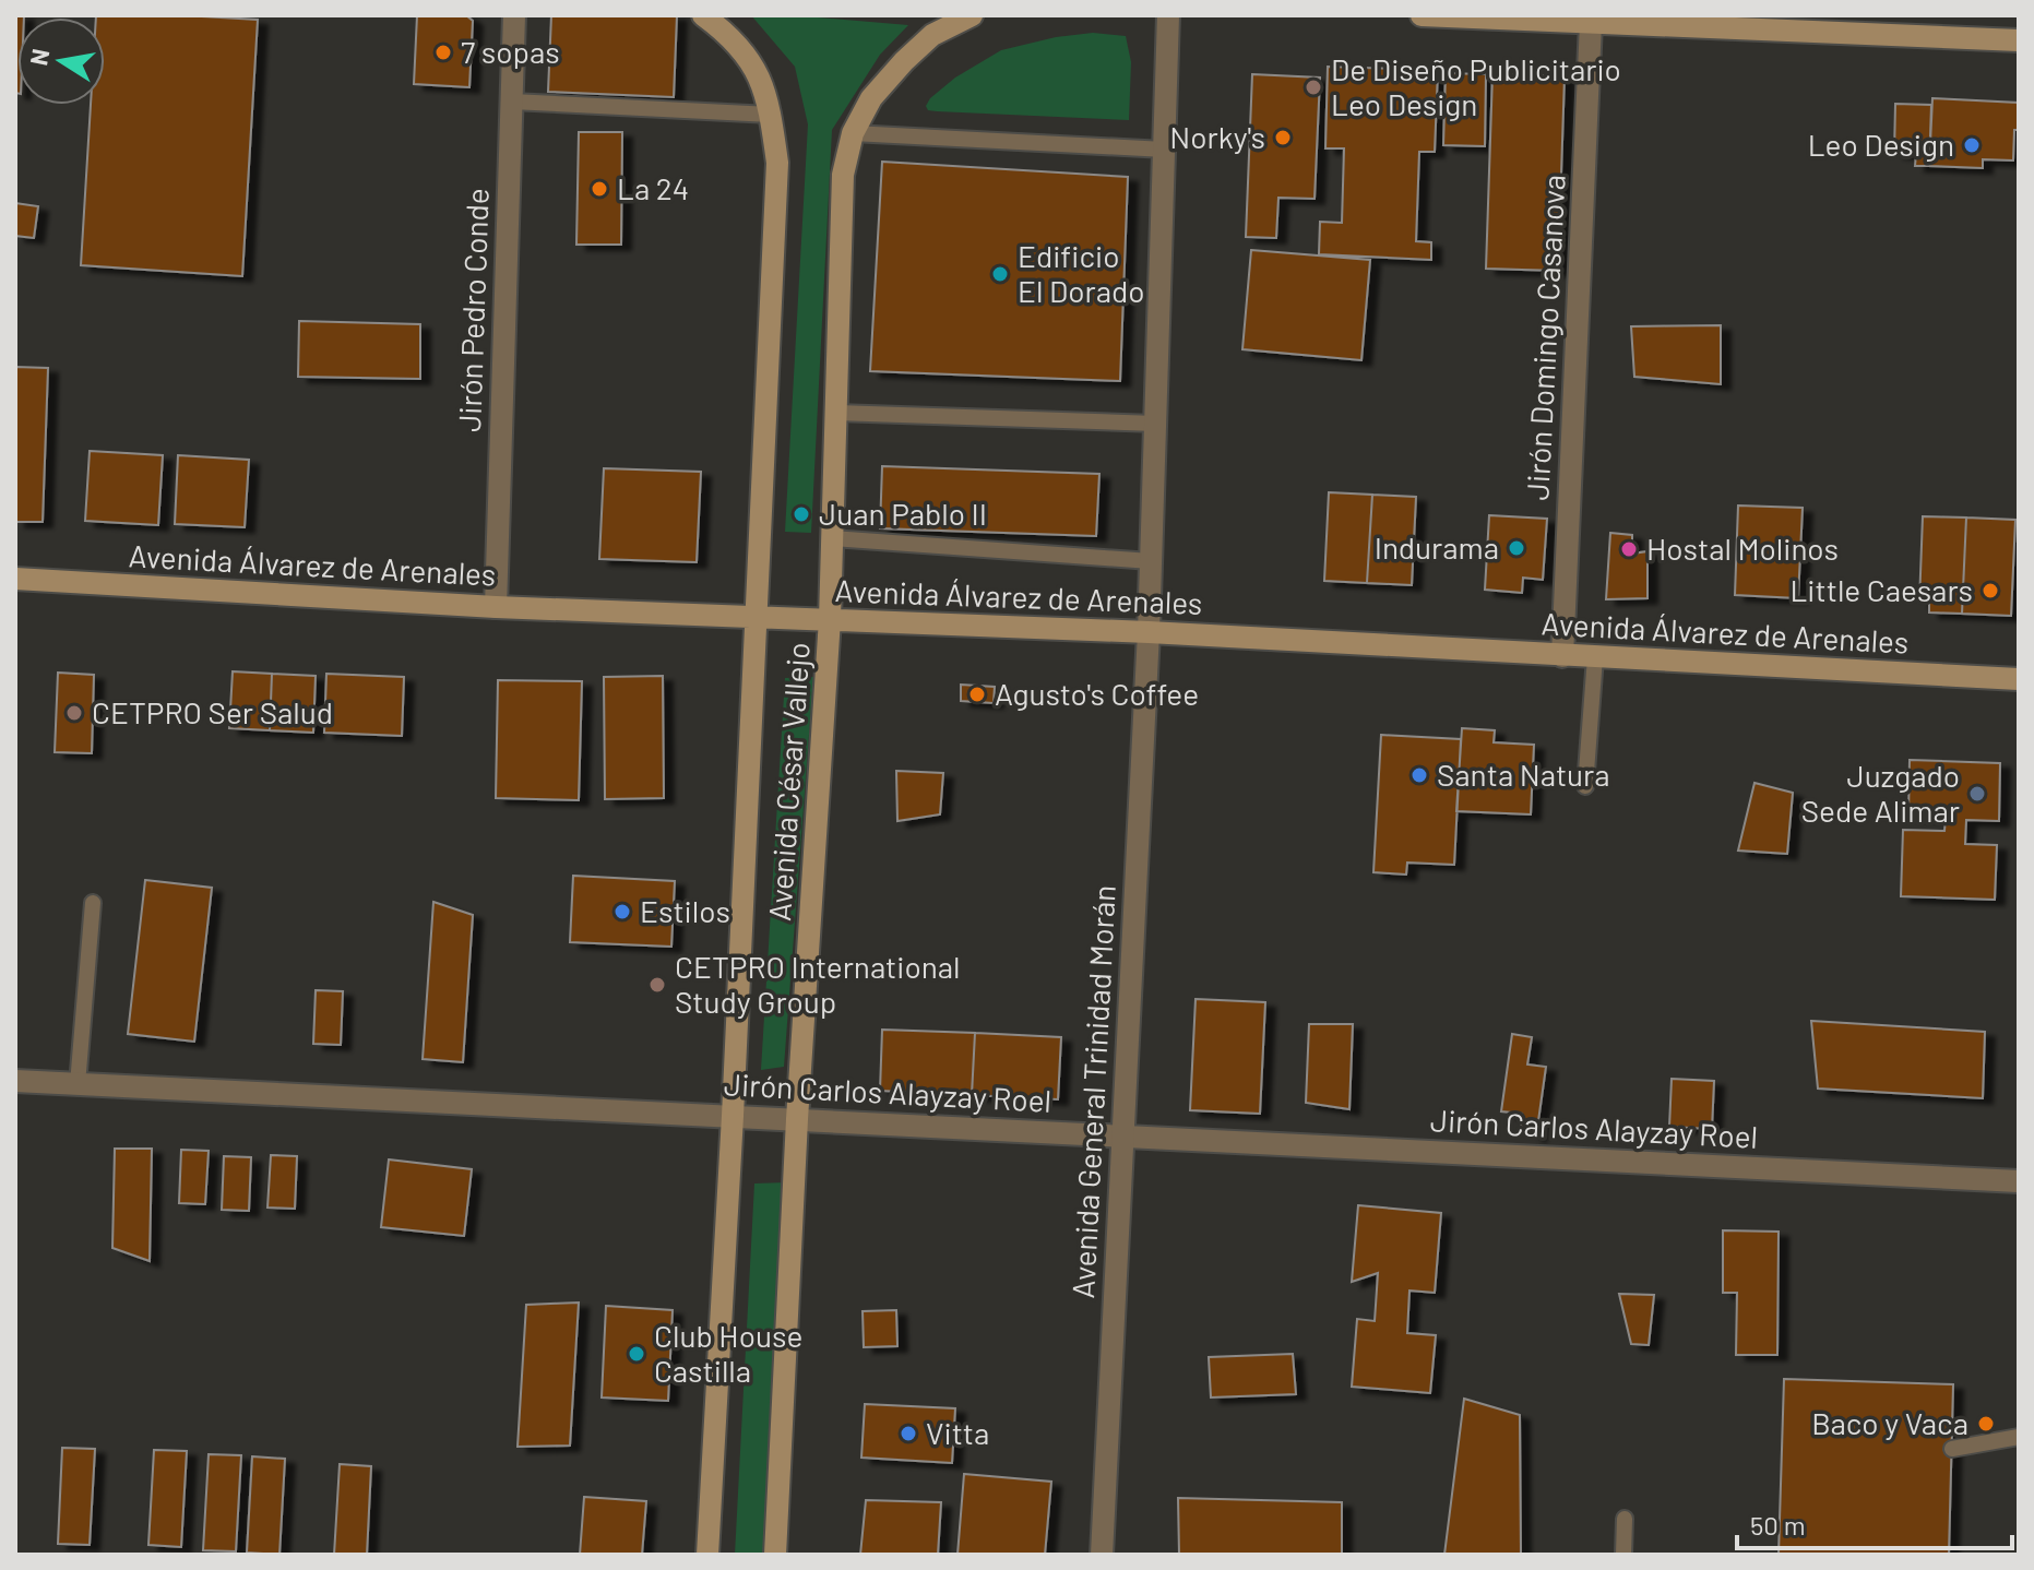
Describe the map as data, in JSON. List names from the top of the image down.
{
  "streets": {
    "main road": ["Avenida Álvarez de Arenales", "Avenida César Vallejo"],
    "street": [
      "Jirón Pedro Conde",
      "Jirón Domingo Casanova",
      "Avenida General Trinidad Morán",
      "Jirón Carlos Alayzay Roel"
    ]
  },
  "crossings": [
    ["Jirón Pedro Conde", "Avenida Álvarez de Arenales"],
    ["Jirón Domingo Casanova", "Avenida Álvarez de Arenales"],
    ["Avenida Álvarez de Arenales", "Avenida César Vallejo"],
    ["Avenida Álvarez de Arenales", "Avenida General Trinidad Morán"],
    ["Avenida César Vallejo", "Jirón Carlos Alayzay Roel"],
    ["Avenida General Trinidad Morán", "Jirón Carlos Alayzay Roel"]
  ],
  "places": [
    "7 sopas",
    "De Diseño Publicitario Leo Design",
    "Norky's",
    "Leo Design",
    "La 24",
    "Edificio El Dorado",
    "Juan Pablo II",
    "Indurama",
    "Hostal Molinos",
    "Little Caesars",
    "Agusto's Coffee",
    "CETPRO Ser Salud",
    "Santa Natura",
    "Juzgado Sede Alimar",
    "Estilos",
    "CETPRO International Study Group",
    "Club House Castilla",
    "Baco y Vaca",
    "Vitta"
  ],
  "scale_bar": "50 m",
  "north": "left"
}
